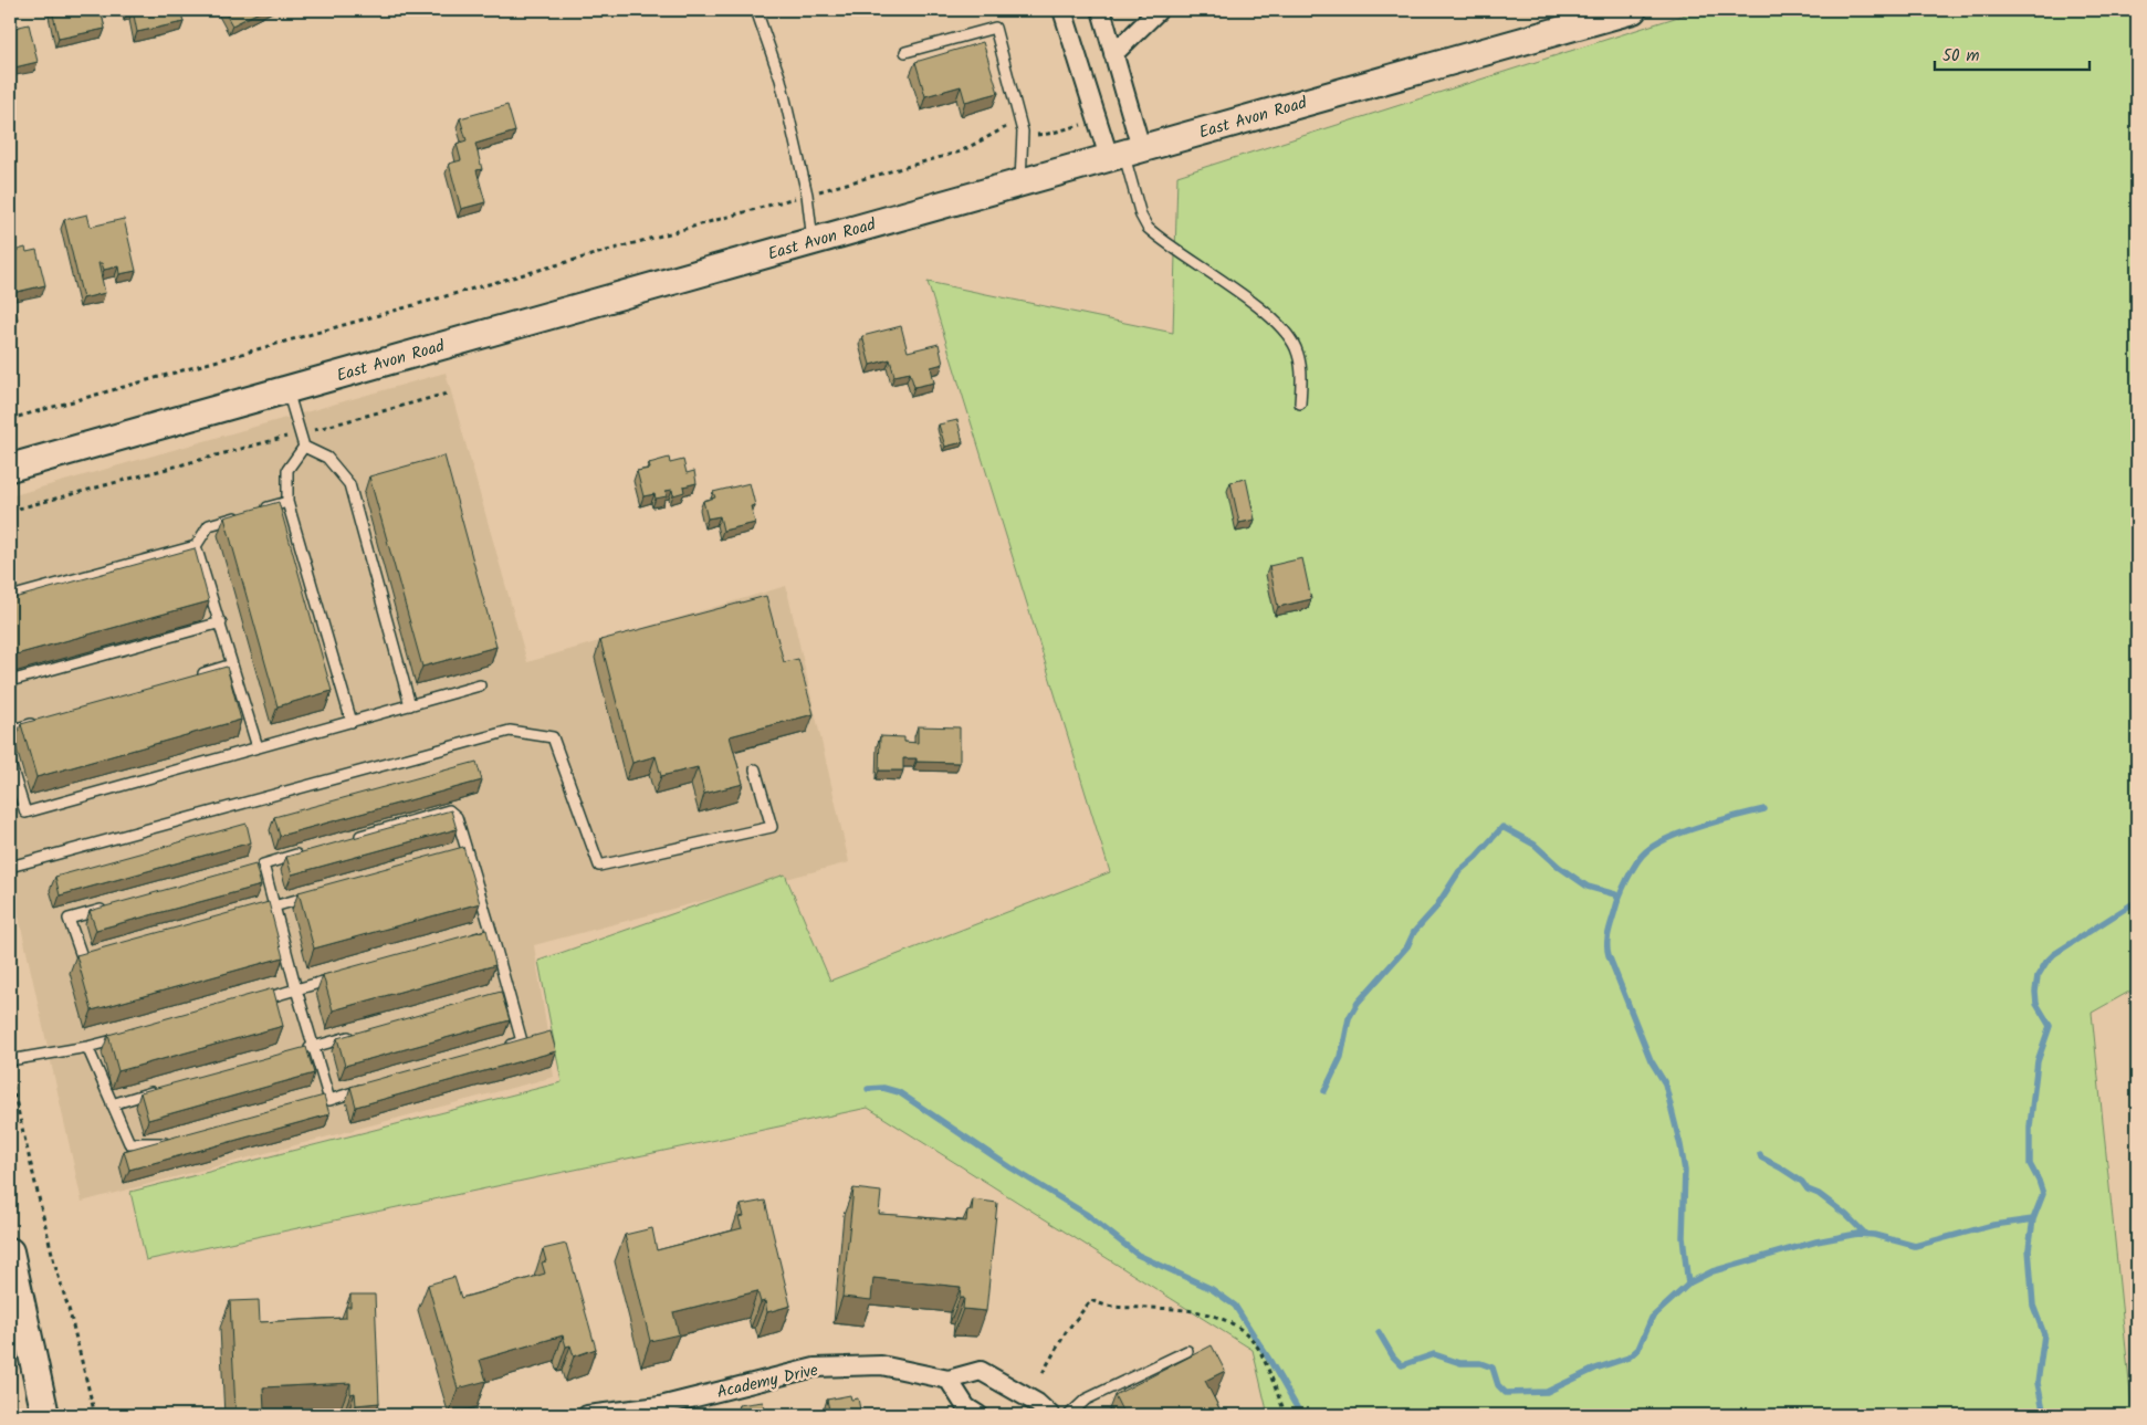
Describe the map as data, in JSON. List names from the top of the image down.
{
  "streets": {
    "main road": ["East Avon Road"],
    "street": ["Academy Drive"]
  },
  "scale_bar": "50 m"
}
